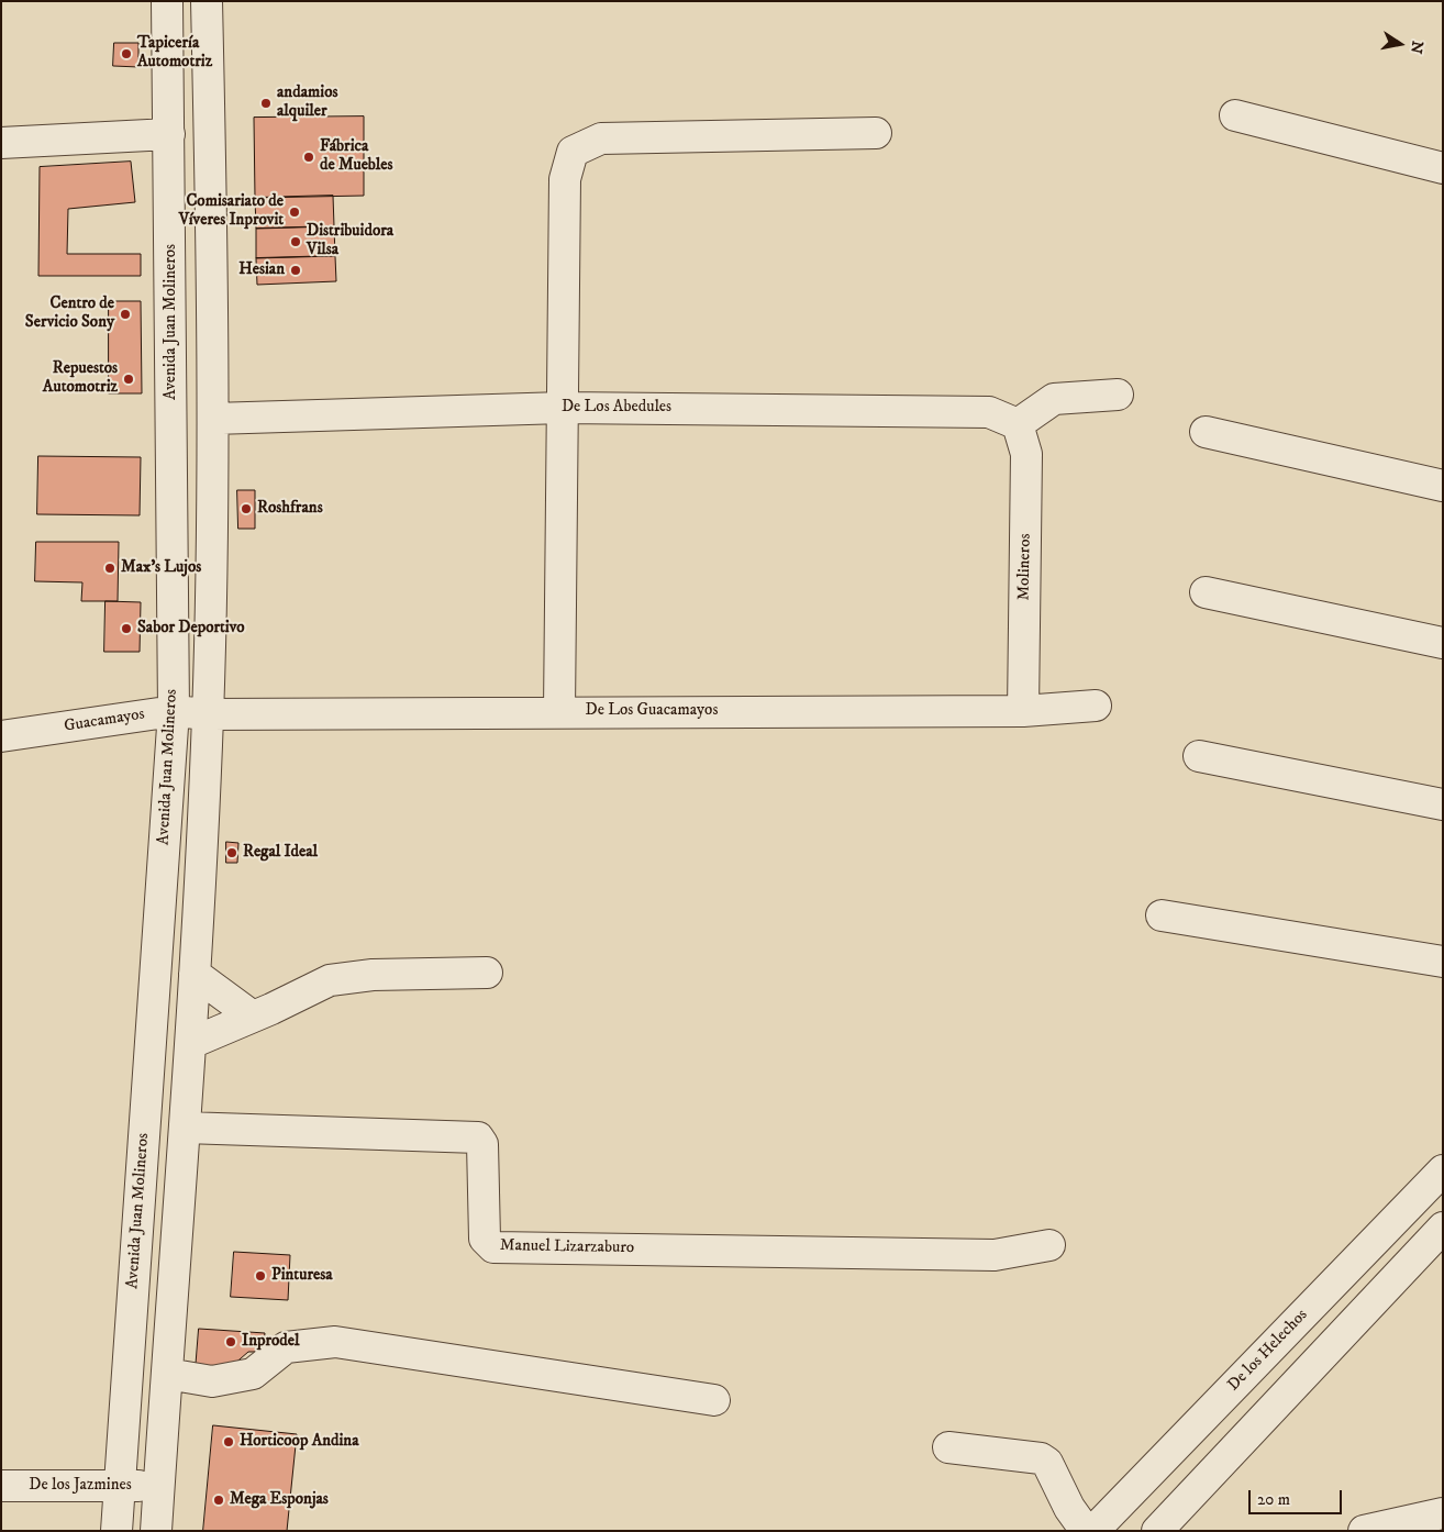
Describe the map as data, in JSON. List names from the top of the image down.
{
  "streets": {
    "street": [
      "Avenida Juan Molineros",
      "De Los Abedules",
      "Molineros",
      "De Los Guacamayos",
      "Guacamayos",
      "Manuel Lizarzaburo",
      "De los Helechos",
      "De los Jazmines"
    ]
  },
  "crossings": [
    ["Avenida Juan Molineros", "Guacamayos"],
    ["Avenida Juan Molineros", "De los Jazmines"],
    ["De Los Abedules", "Molineros"],
    ["Molineros", "De Los Guacamayos"],
    ["De Los Guacamayos", "Guacamayos"]
  ],
  "places": [
    "Tapicería Automotriz",
    "andamios alquiler",
    "Fábrica de Muebles",
    "Comisariato de Víveres Inprovit",
    "Distribuidora Vilsa",
    "Hesian",
    "Centro de Servicio Sony",
    "Repuestos Automotriz",
    "Roshfrans",
    "Max's Lujos",
    "Sabor Deportivo",
    "Regal Ideal",
    "Pinturesa",
    "Inprodel",
    "Horticoop Andina",
    "Mega Esponjas"
  ],
  "scale_bar": "20 m",
  "north": "right"
}
